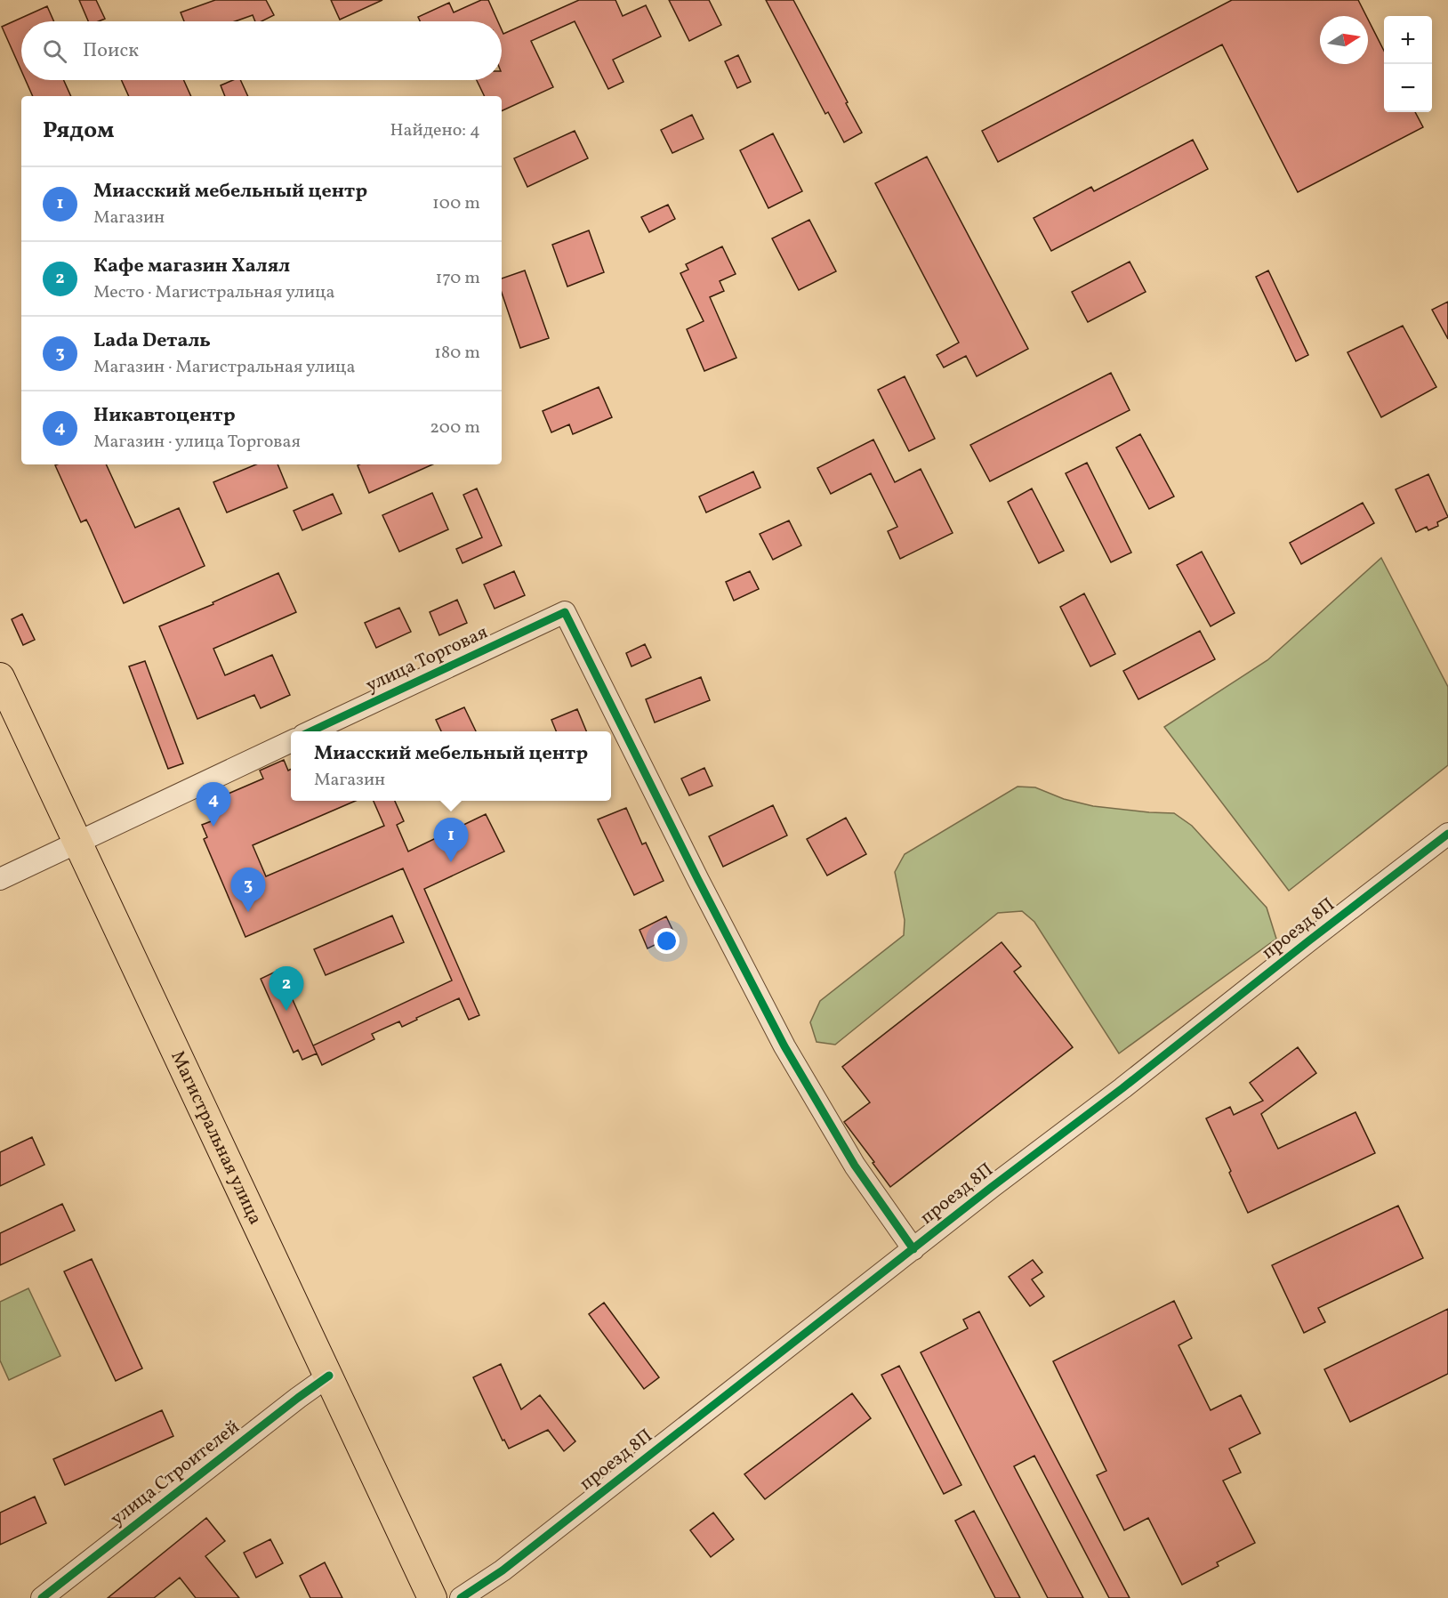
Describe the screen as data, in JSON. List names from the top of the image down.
{
  "streets": {
    "main road": ["Магистральная улица"],
    "street": ["улица Торговая", "проезд 8П", "улица Строителей"]
  },
  "crossings": [
    ["улица Торговая", "проезд 8П"],
    ["Магистральная улица", "улица Строителей"]
  ],
  "north": "right",
  "page": {
    "map_buttons": ["+", "−"],
    "search": "Поиск",
    "heading": ["Рядом", "Найдено: 4"],
    "list": [
      {
        "mark": "1",
        "name": "Миасский мебельный центр",
        "note": "Магазин",
        "value": "100 m"
      },
      {
        "mark": "2",
        "name": "Кафе магазин Халял",
        "note": "Место · Магистральная улица",
        "value": "170 m"
      },
      {
        "mark": "3",
        "name": "Lada Dеталь",
        "note": "Магазин · Магистральная улица",
        "value": "180 m"
      },
      {
        "mark": "4",
        "name": "Никавтоцентр",
        "note": "Магазин · улица Торговая",
        "value": "200 m"
      }
    ],
    "popup": ["Миасский мебельный центр", "Магазин"],
    "pins": [
      "4",
      "1",
      "3",
      "2"
    ]
  }
}
